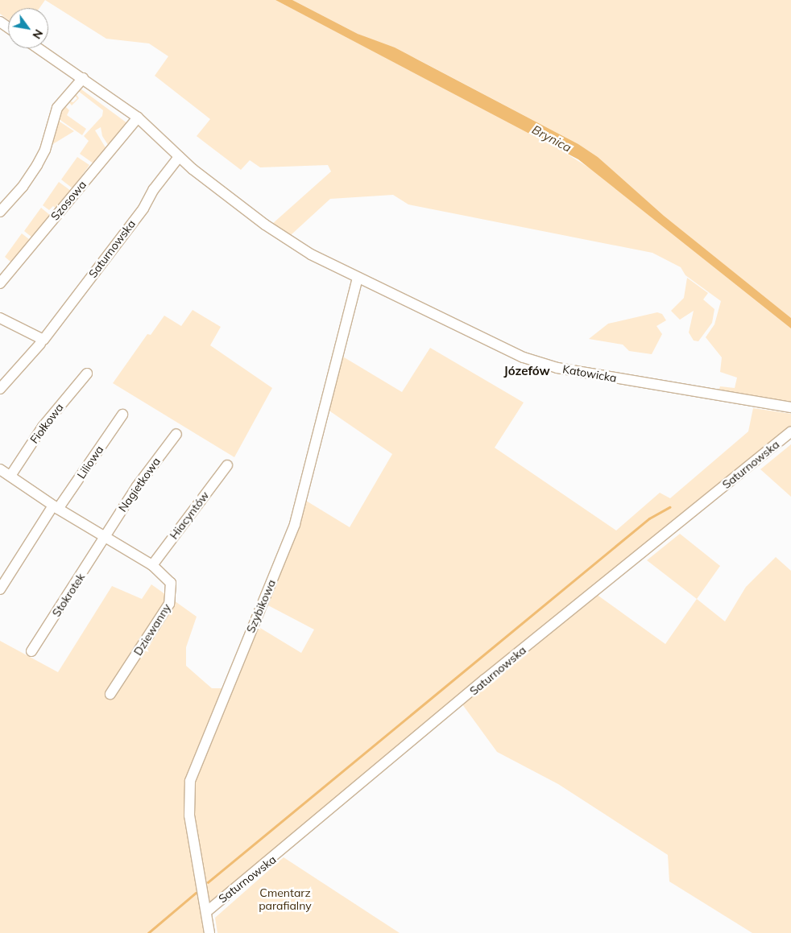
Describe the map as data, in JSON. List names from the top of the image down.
{
  "streets": {
    "street": [
      "Szosowa",
      "Saturnowska",
      "Katowicka",
      "Fiołkowa",
      "Liliowa",
      "Nagietkowa",
      "Hiacyntów",
      "Stokrotek",
      "Szybikowa",
      "Dziewanny"
    ]
  },
  "crossings": [
    ["Saturnowska", "Szybikowa"],
    ["Katowicka", "Szybikowa"],
    ["Nagietkowa", "Stokrotek"],
    ["Hiacyntów", "Dziewanny"]
  ],
  "districts": ["Józefów"],
  "water": ["Brynica"],
  "parks": ["Cmentarz parafialny"],
  "north": "bottom right"
}
